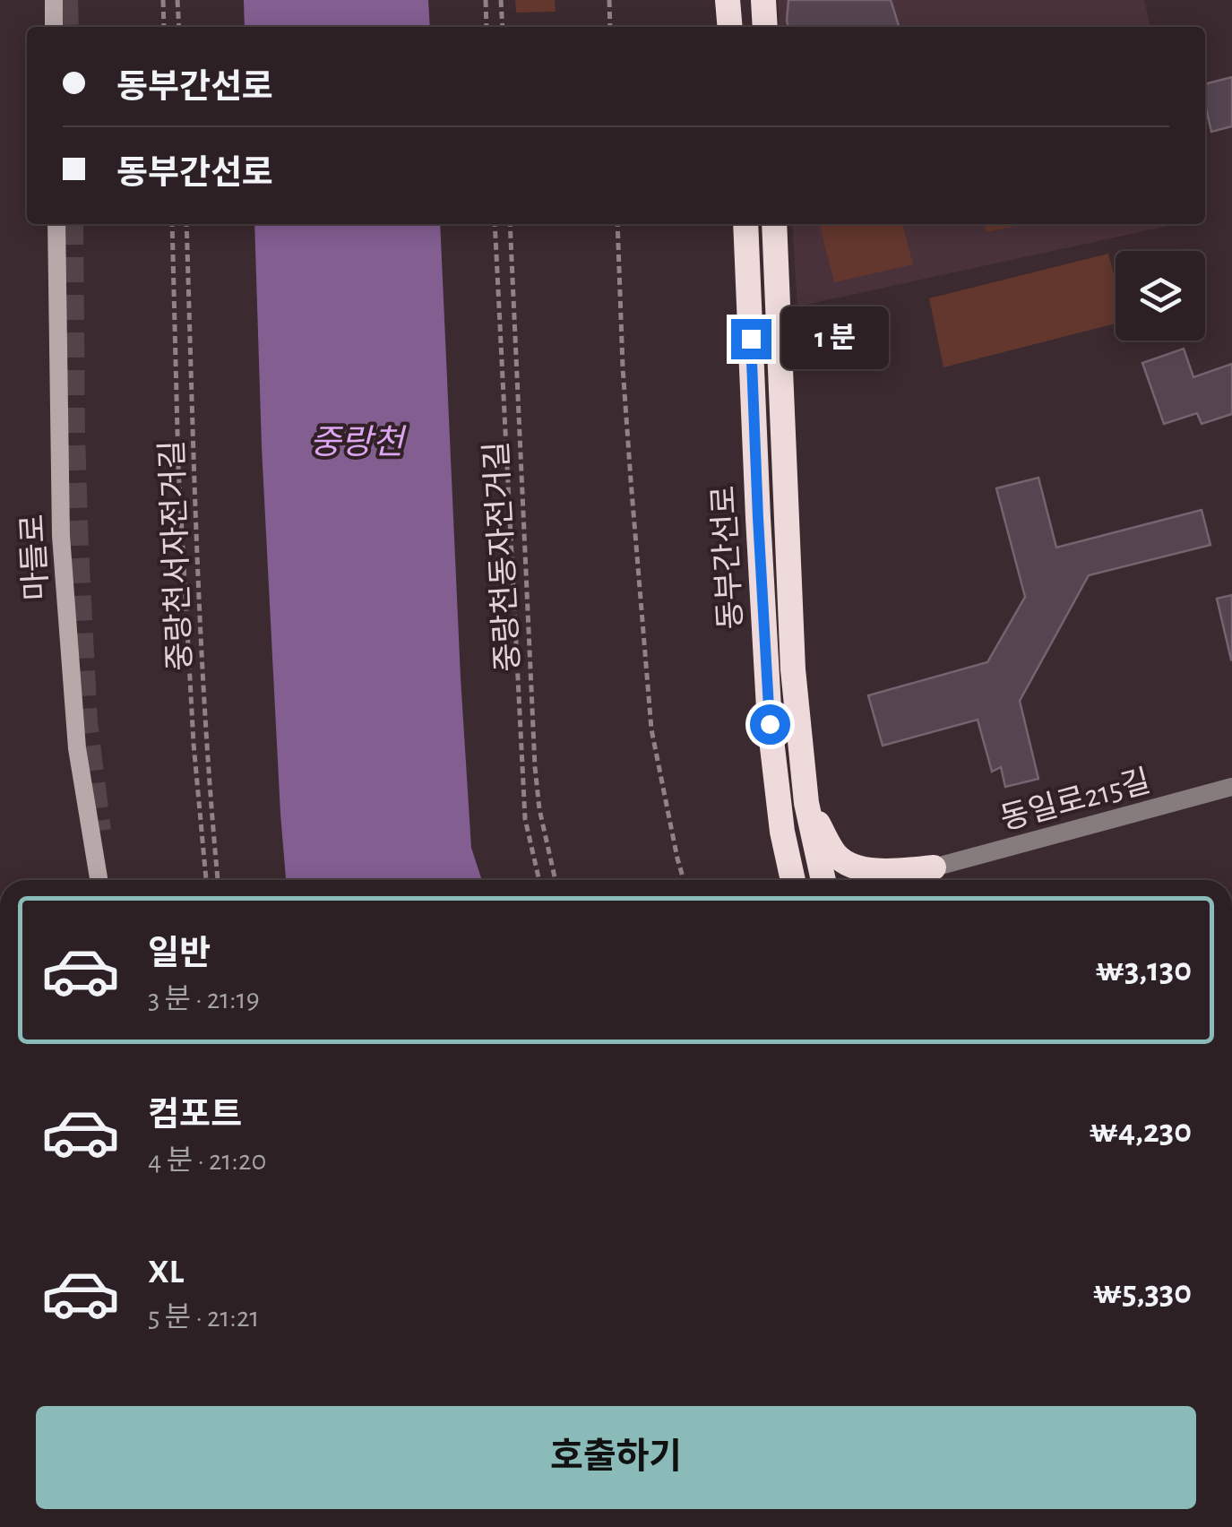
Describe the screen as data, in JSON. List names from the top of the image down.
{
  "streets": {
    "highway": ["동부간선로"],
    "main road": ["마들로"],
    "street": ["동일로215길"],
    "path": ["중랑천서자전거길", "중랑천동자전거길"]
  },
  "water": ["중랑천"],
  "page": {
    "banner": ["동부간선로", "동부간선로"],
    "bubble": "1 분",
    "list": [
      {
        "name": "일반",
        "note": "3 분 · 21:19",
        "value": "₩3,130"
      },
      {
        "name": "컴포트",
        "note": "4 분 · 21:20",
        "value": "₩4,230"
      },
      {
        "name": "XL",
        "note": "5 분 · 21:21",
        "value": "₩5,330"
      }
    ],
    "buttons": "호출하기"
  }
}
